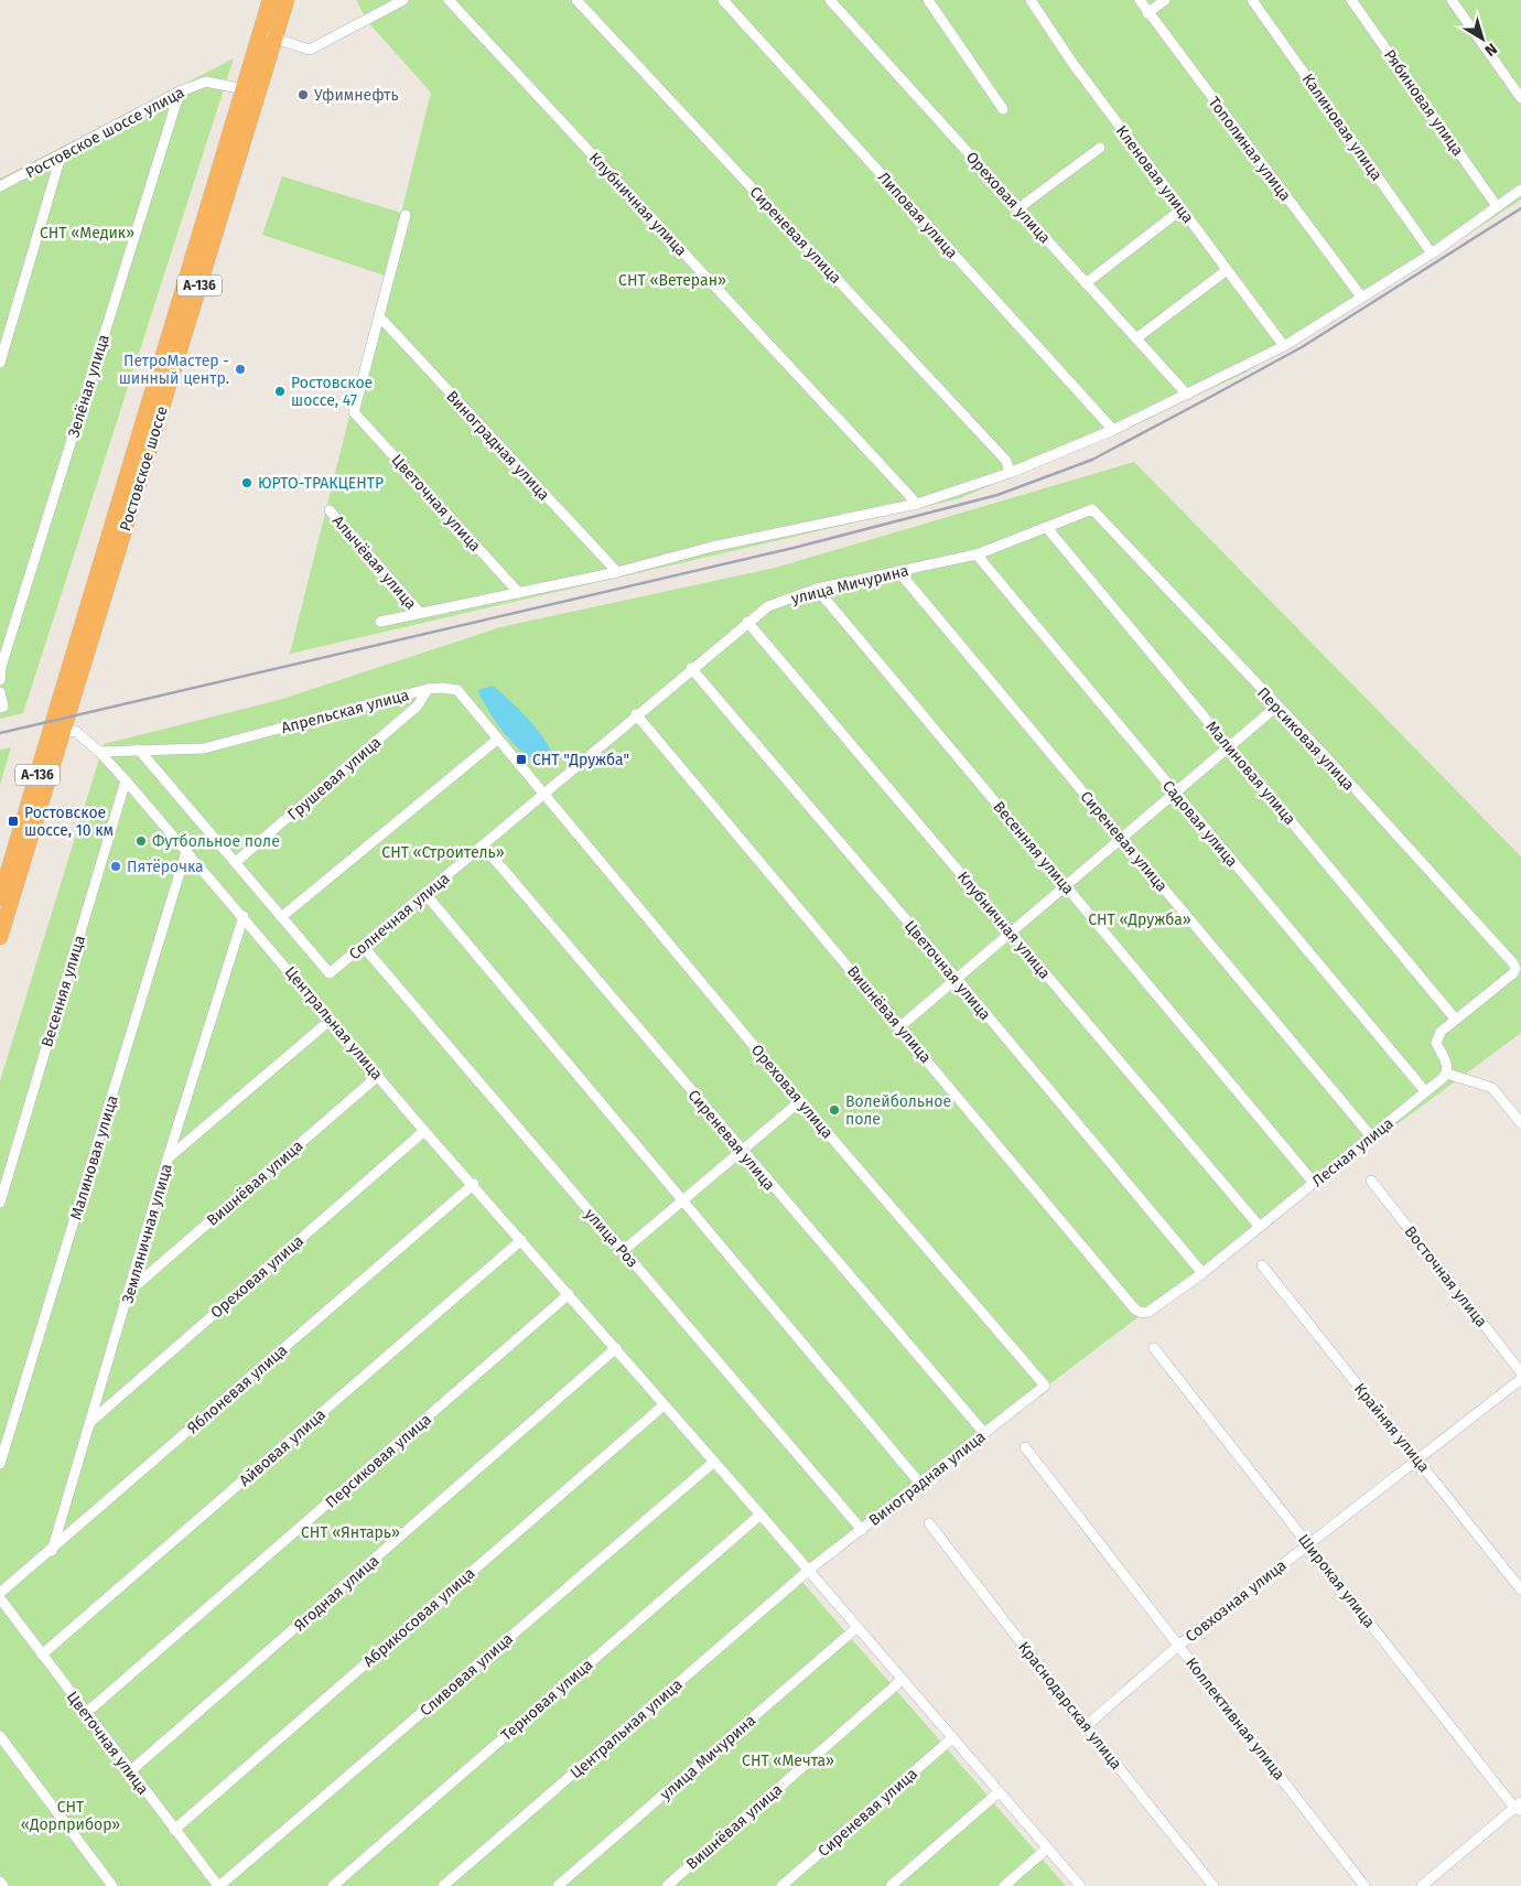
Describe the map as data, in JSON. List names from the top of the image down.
{
  "streets": {
    "highway": ["А-136", "Ростовское шоссе"],
    "street": [
      "Рябиновая улица",
      "Калиновая улица",
      "Ростовское шоссе улица",
      "Тополиная улица",
      "Кленовая улица",
      "Ореховая улица",
      "Клубничная улица",
      "Липовая улица",
      "Сиреневая улица",
      "Зелёная улица",
      "Виноградная улица",
      "Цветочная улица",
      "Алычёвая улица",
      "улица Мичурина",
      "Апрельская улица",
      "Персиковая улица",
      "Малиновая улица",
      "Грушевая улица",
      "Садовая улица",
      "Весенняя улица",
      "Солнечная улица",
      "Вишнёвая улица",
      "Центральная улица",
      "Лесная улица",
      "Земляничная улица",
      "улица Роз",
      "Восточная улица",
      "Яблоневая улица",
      "Крайняя улица",
      "Айвовая улица",
      "Широкая улица",
      "Ягодная улица",
      "Совхозная улица",
      "Абрикосовая улица",
      "Сливовая улица",
      "Терновая улица",
      "Краснодарская улица",
      "Коллективная улица"
    ]
  },
  "crossings": [
    ["Ростовское шоссе улица", "Зелёная улица"],
    ["Ростовское шоссе улица", "Ростовское шоссе"],
    ["Ореховая улица", "Виноградная улица"],
    ["Ореховая улица", "улица Мичурина"],
    ["Ореховая улица", "Апрельская улица"],
    ["Ореховая улица", "Солнечная улица"],
    ["Ореховая улица", "Центральная улица"],
    ["Ореховая улица", "Земляничная улица"],
    ["Клубничная улица", "улица Мичурина"],
    ["Клубничная улица", "Лесная улица"],
    ["Сиреневая улица", "Виноградная улица"],
    ["Сиреневая улица", "улица Мичурина"],
    ["Сиреневая улица", "Солнечная улица"],
    ["Сиреневая улица", "Центральная улица"],
    ["Сиреневая улица", "Лесная улица"],
    ["Виноградная улица", "Цветочная улица"],
    ["Виноградная улица", "Центральная улица"],
    ["Виноградная улица", "улица Роз"],
    ["Ростовское шоссе", "Центральная улица"],
    ["Цветочная улица", "улица Мичурина"],
    ["Цветочная улица", "Персиковая улица"],
    ["Цветочная улица", "Лесная улица"],
    ["Цветочная улица", "Айвовая улица"],
    ["Цветочная улица", "Ягодная улица"],
    ["Цветочная улица", "Абрикосовая улица"],
    ["Цветочная улица", "Сливовая улица"],
    ["улица Мичурина", "Апрельская улица"],
    ["улица Мичурина", "Персиковая улица"],
    ["улица Мичурина", "Малиновая улица"],
    ["улица Мичурина", "Садовая улица"],
    ["улица Мичурина", "Весенняя улица"],
    ["улица Мичурина", "Солнечная улица"],
    ["улица Мичурина", "Вишнёвая улица"],
    ["улица Мичурина", "Центральная улица"],
    ["Апрельская улица", "Грушевая улица"],
    ["Апрельская улица", "Солнечная улица"],
    ["Апрельская улица", "Центральная улица"],
    ["Персиковая улица", "Малиновая улица"],
    ["Персиковая улица", "Центральная улица"],
    ["Малиновая улица", "Центральная улица"],
    ["Садовая улица", "Лесная улица"],
    ["Весенняя улица", "Центральная улица"],
    ["Весенняя улица", "Лесная улица"],
    ["Солнечная улица", "улица Роз"],
    ["Вишнёвая улица", "Центральная улица"],
    ["Вишнёвая улица", "Лесная улица"],
    ["Вишнёвая улица", "Земляничная улица"],
    ["Центральная улица", "Земляничная улица"],
    ["Центральная улица", "Яблоневая улица"],
    ["Центральная улица", "Айвовая улица"],
    ["Центральная улица", "Ягодная улица"],
    ["Центральная улица", "Абрикосовая улица"],
    ["Центральная улица", "Сливовая улица"],
    ["Центральная улица", "Терновая улица"],
    ["Земляничная улица", "Яблоневая улица"],
    ["Крайняя улица", "Совхозная улица"],
    ["Широкая улица", "Совхозная улица"],
    ["Совхозная улица", "Краснодарская улица"],
    ["Совхозная улица", "Коллективная улица"]
  ],
  "parks": [
    "СНТ «Медик»",
    "СНТ «Ветеран»",
    "СНТ «Строитель»",
    "СНТ «Дружба»",
    "СНТ «Янтарь»",
    "СНТ «Мечта»",
    "СНТ «Дорприбор»"
  ],
  "places": {
    "other": [
      "Уфимнефть",
      "ПетроМастер - шинный центр.",
      "Ростовское шоссе, 47",
      "ЮРТО-ТРАКЦЕНТР",
      "Футбольное поле",
      "Пятёрочка",
      "Волейбольное поле"
    ],
    "transit": ["СНТ \"Дружба\"", "Ростовское шоссе, 10 км"]
  },
  "north": "bottom right"
}
